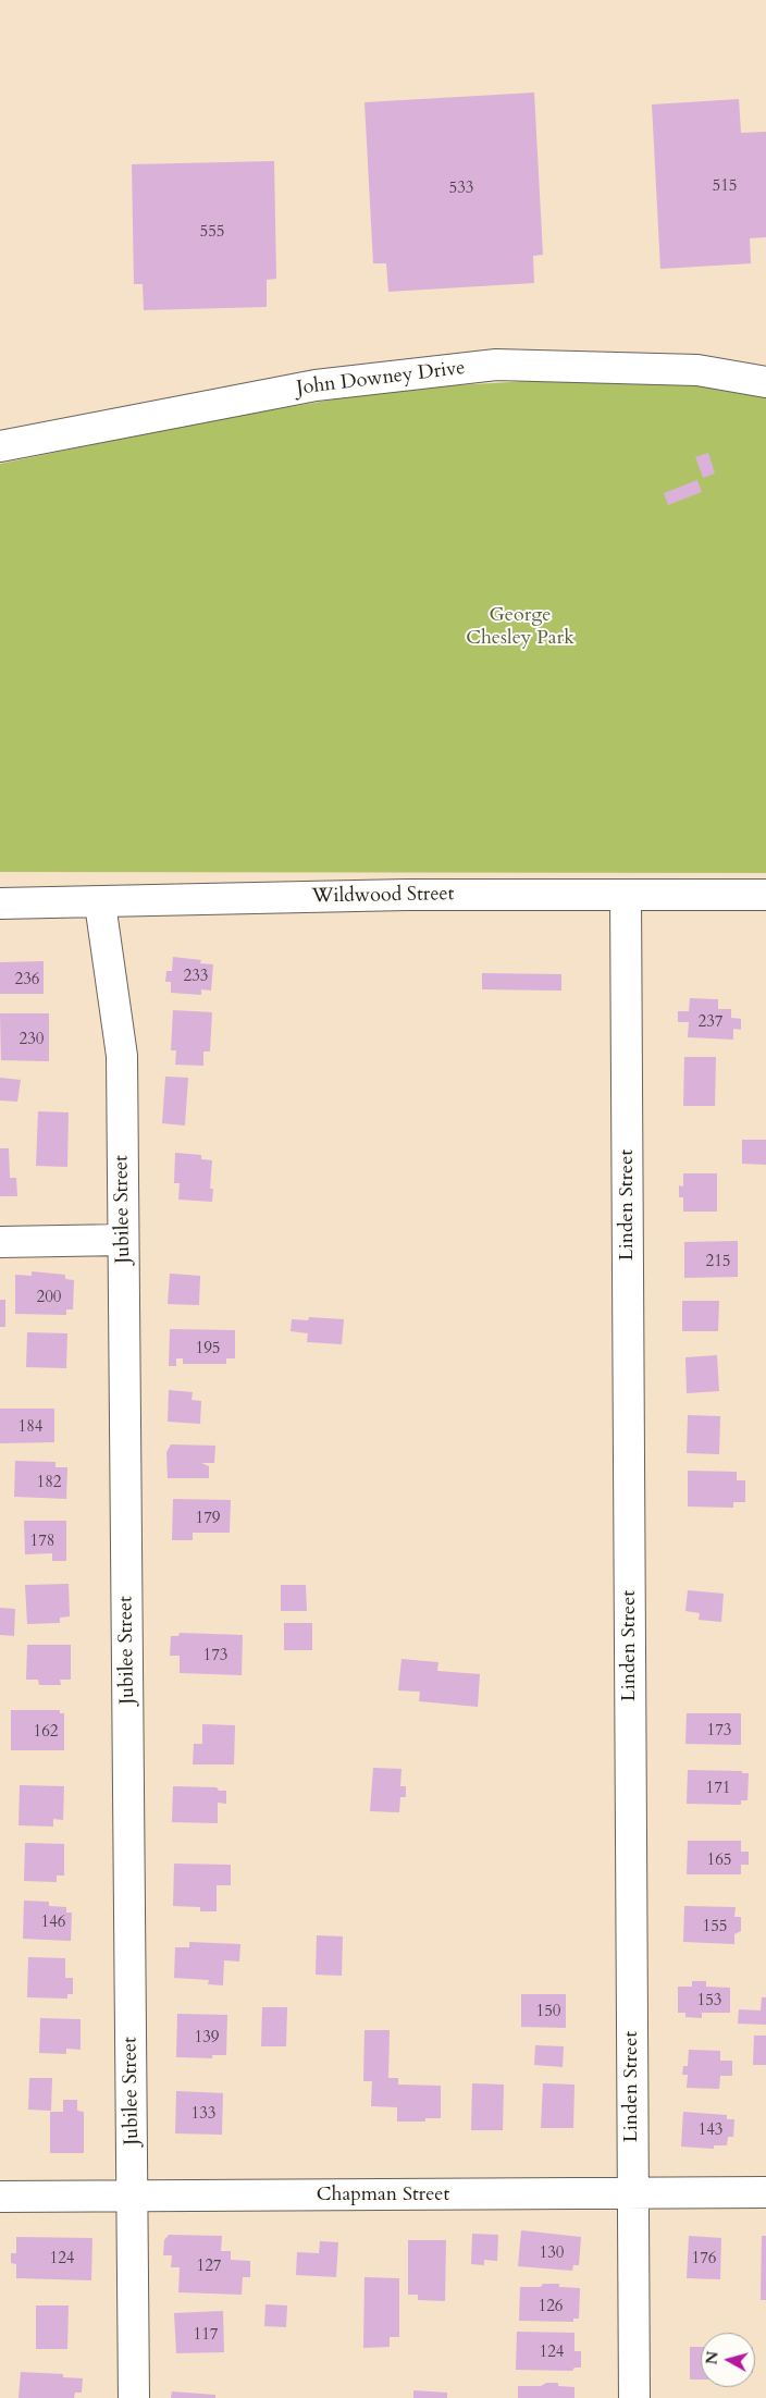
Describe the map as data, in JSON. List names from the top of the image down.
{
  "streets": {
    "street": [
      "John Downey Drive",
      "Wildwood Street",
      "Linden Street",
      "Jubilee Street",
      "Chapman Street"
    ]
  },
  "crossings": [
    ["Wildwood Street", "Linden Street"],
    ["Wildwood Street", "Jubilee Street"],
    ["Linden Street", "Chapman Street"],
    ["Jubilee Street", "Chapman Street"]
  ],
  "parks": ["George Chesley Park"],
  "house_numbers": [
    "515",
    "533",
    "555",
    "233",
    "236",
    "237",
    "230",
    "215",
    "200",
    "195",
    "184",
    "182",
    "179",
    "178",
    "173",
    "173",
    "162",
    "171",
    "165",
    "146",
    "155",
    "153",
    "150",
    "139",
    "133",
    "143",
    "130",
    "124",
    "176",
    "127",
    "126",
    "117",
    "124"
  ],
  "north": "left"
}
